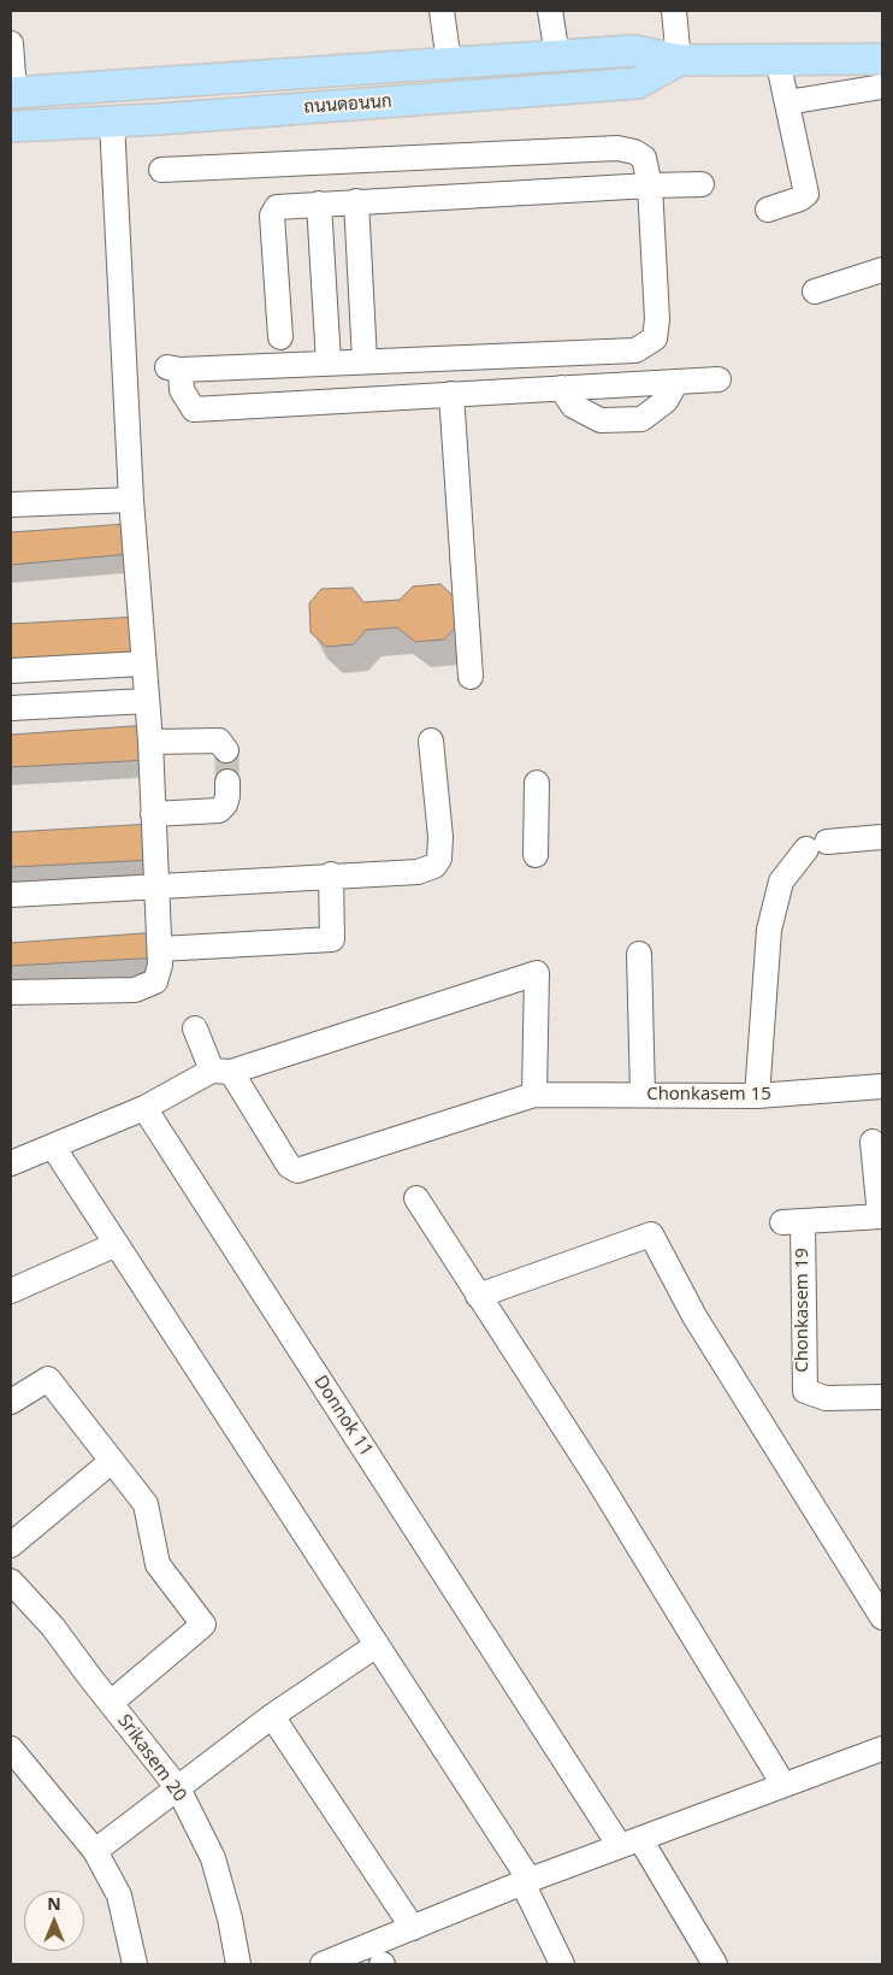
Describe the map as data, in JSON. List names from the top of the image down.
{
  "streets": {
    "main road": ["ถนนดอนนก"],
    "street": [
      "Chonkasem 15",
      "Chonkasem 19",
      "Donnok 11",
      "Srikasem 20"
    ]
  },
  "north": "top"
}
